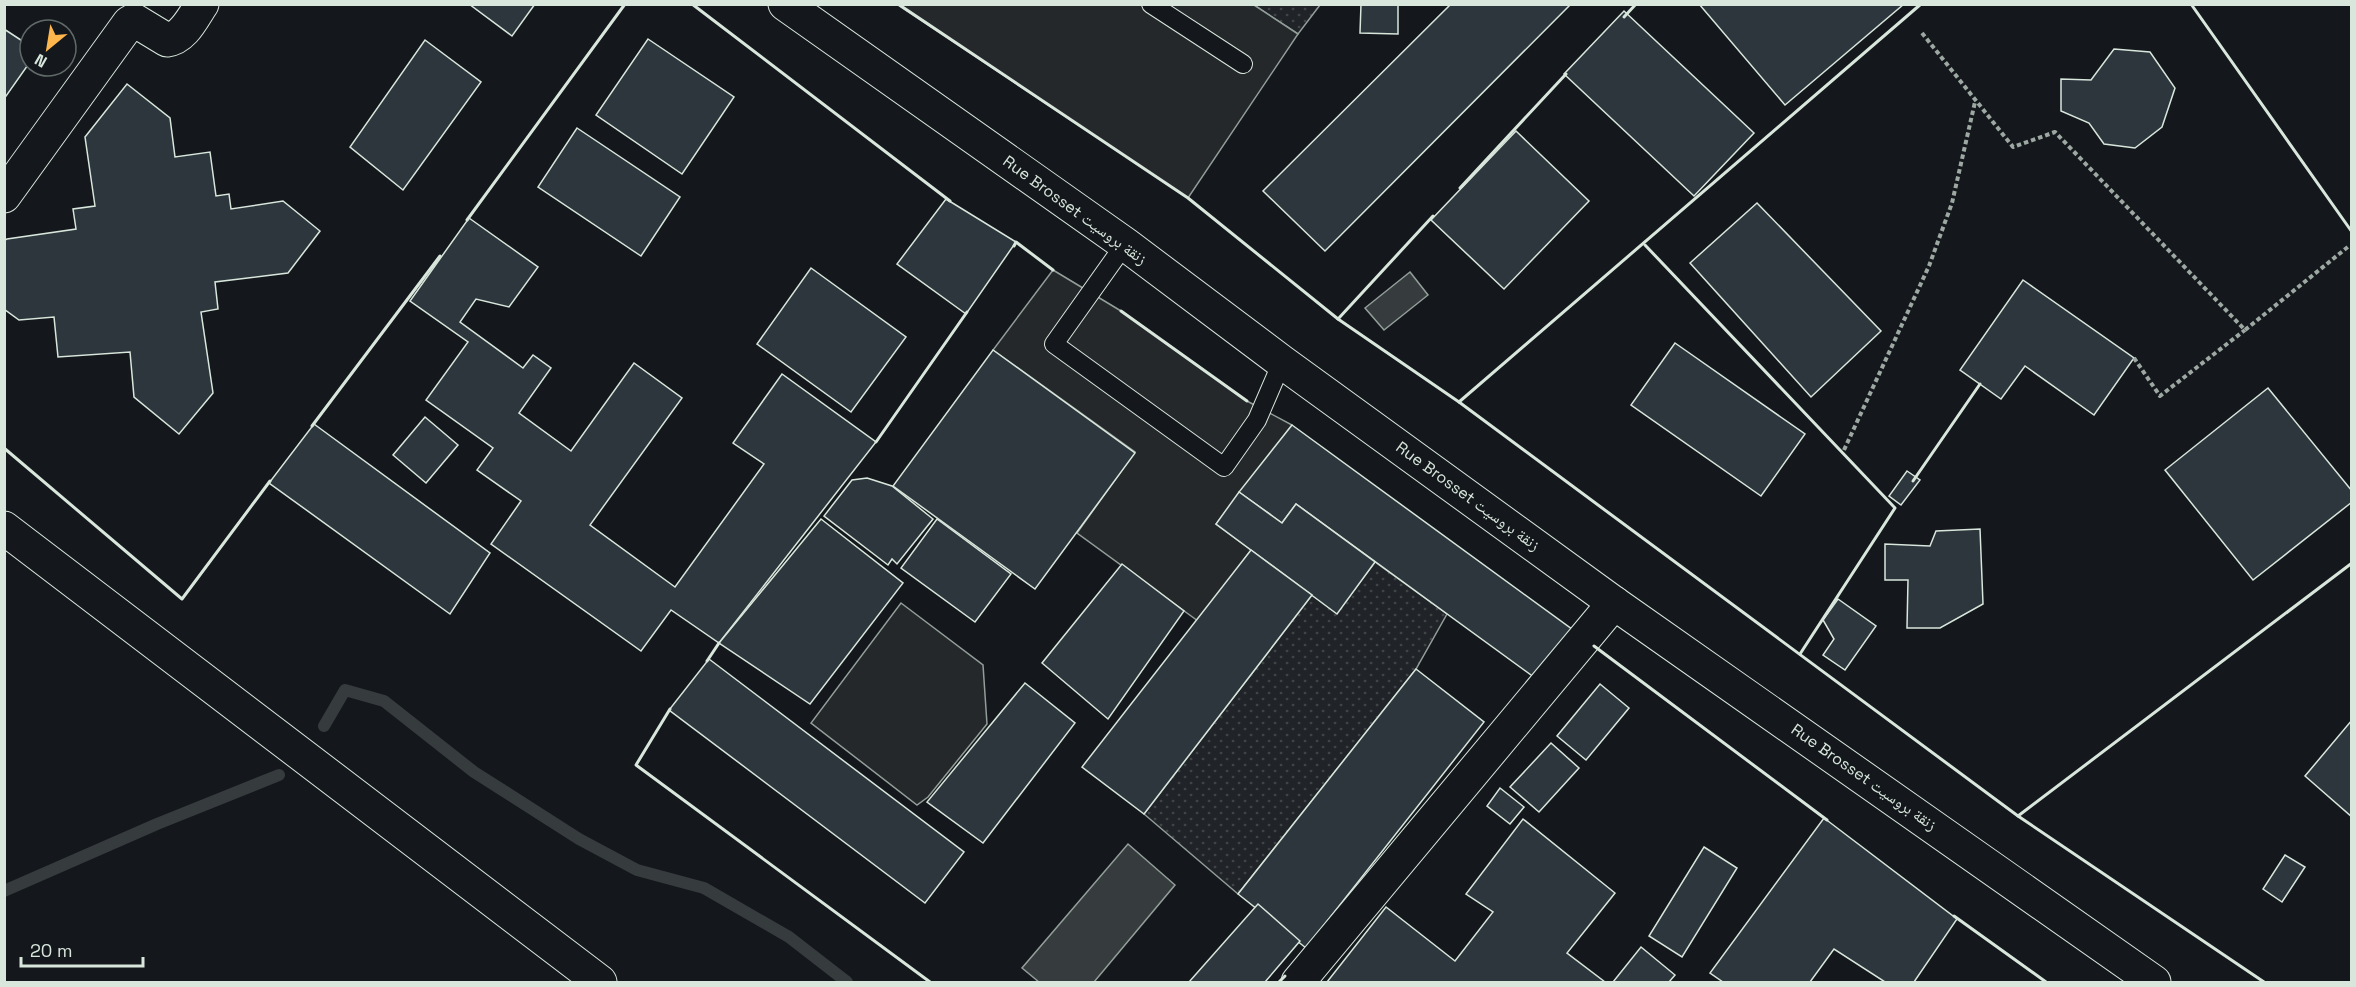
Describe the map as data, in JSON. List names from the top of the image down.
{
  "streets": {
    "main road": ["Rue Brosset زنقة بروسيت"]
  },
  "scale_bar": "20 m",
  "north": "bottom left"
}
